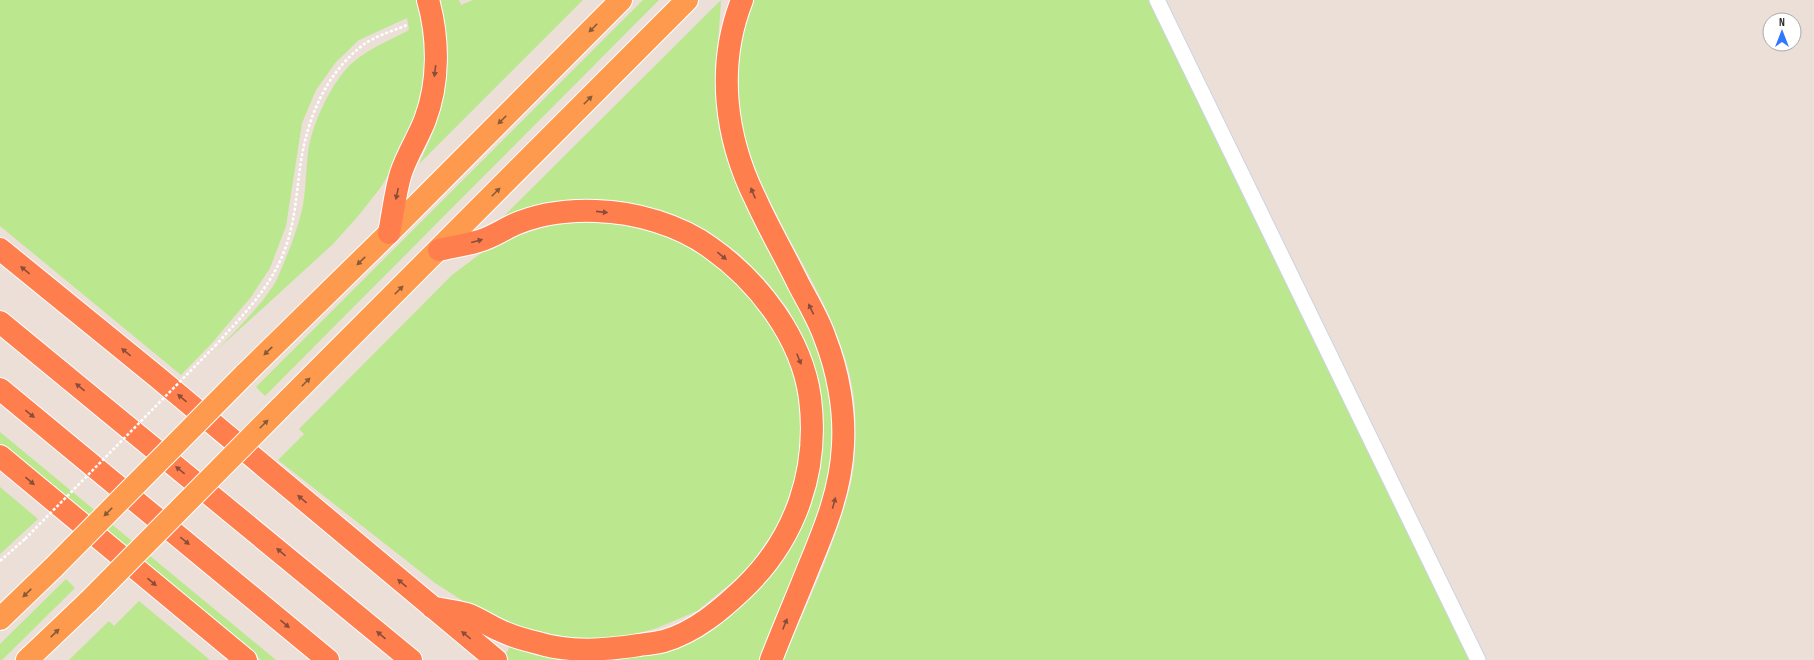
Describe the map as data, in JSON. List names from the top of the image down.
{
  "north": "top"
}
